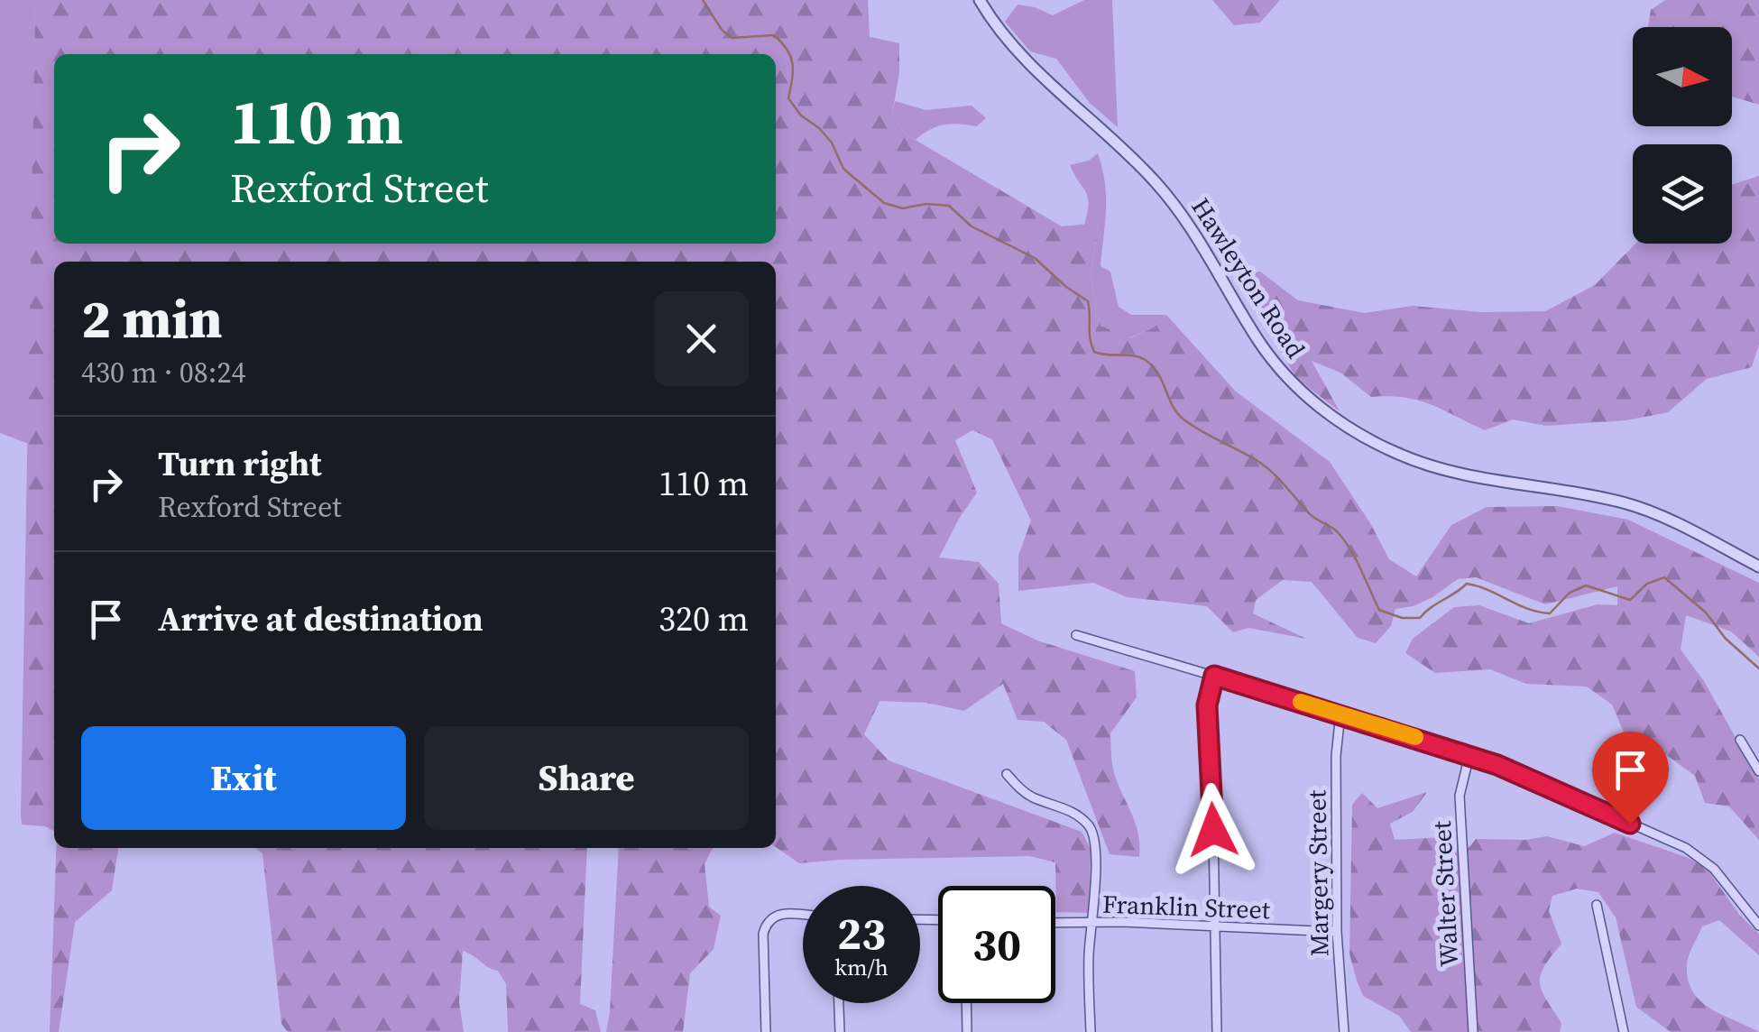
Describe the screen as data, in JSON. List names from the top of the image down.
{
  "streets": {
    "street": [
      "Hawleyton Road",
      "Margery Street",
      "Walter Street",
      "Franklin Street"
    ]
  },
  "crossings": [
    ["Margery Street", "Franklin Street"]
  ],
  "north": "right",
  "page": {
    "turn": ["110 m", "Rexford Street"],
    "heading": ["2 min", "430 m · 08:24"],
    "list": [
      {
        "name": "Turn right",
        "note": "Rexford Street",
        "value": "110 m"
      },
      {
        "name": "Arrive at destination",
        "value": "320 m"
      }
    ],
    "buttons": ["Exit", "Share"],
    "speed": "23 km/h",
    "limit": "30"
  }
}
